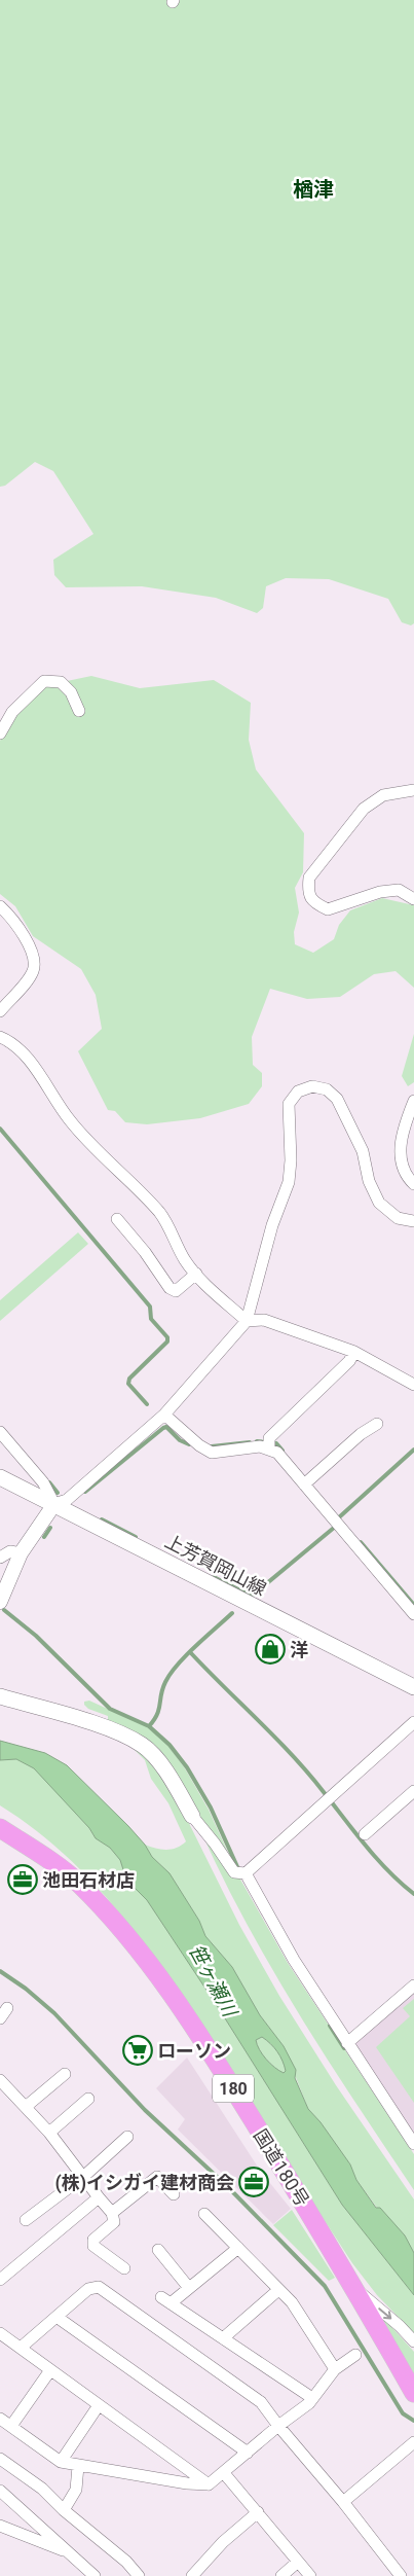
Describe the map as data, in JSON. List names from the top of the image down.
{
  "streets": {
    "highway": ["180", "国道180号"],
    "main road": ["上芳賀岡山線"]
  },
  "districts": ["楢津"],
  "water": ["笹ヶ瀬川"],
  "places": {
    "shop": ["洋"],
    "office": ["池田石材店", "(株)イシガイ建材商会"],
    "supermarket": ["ローソン"]
  }
}
